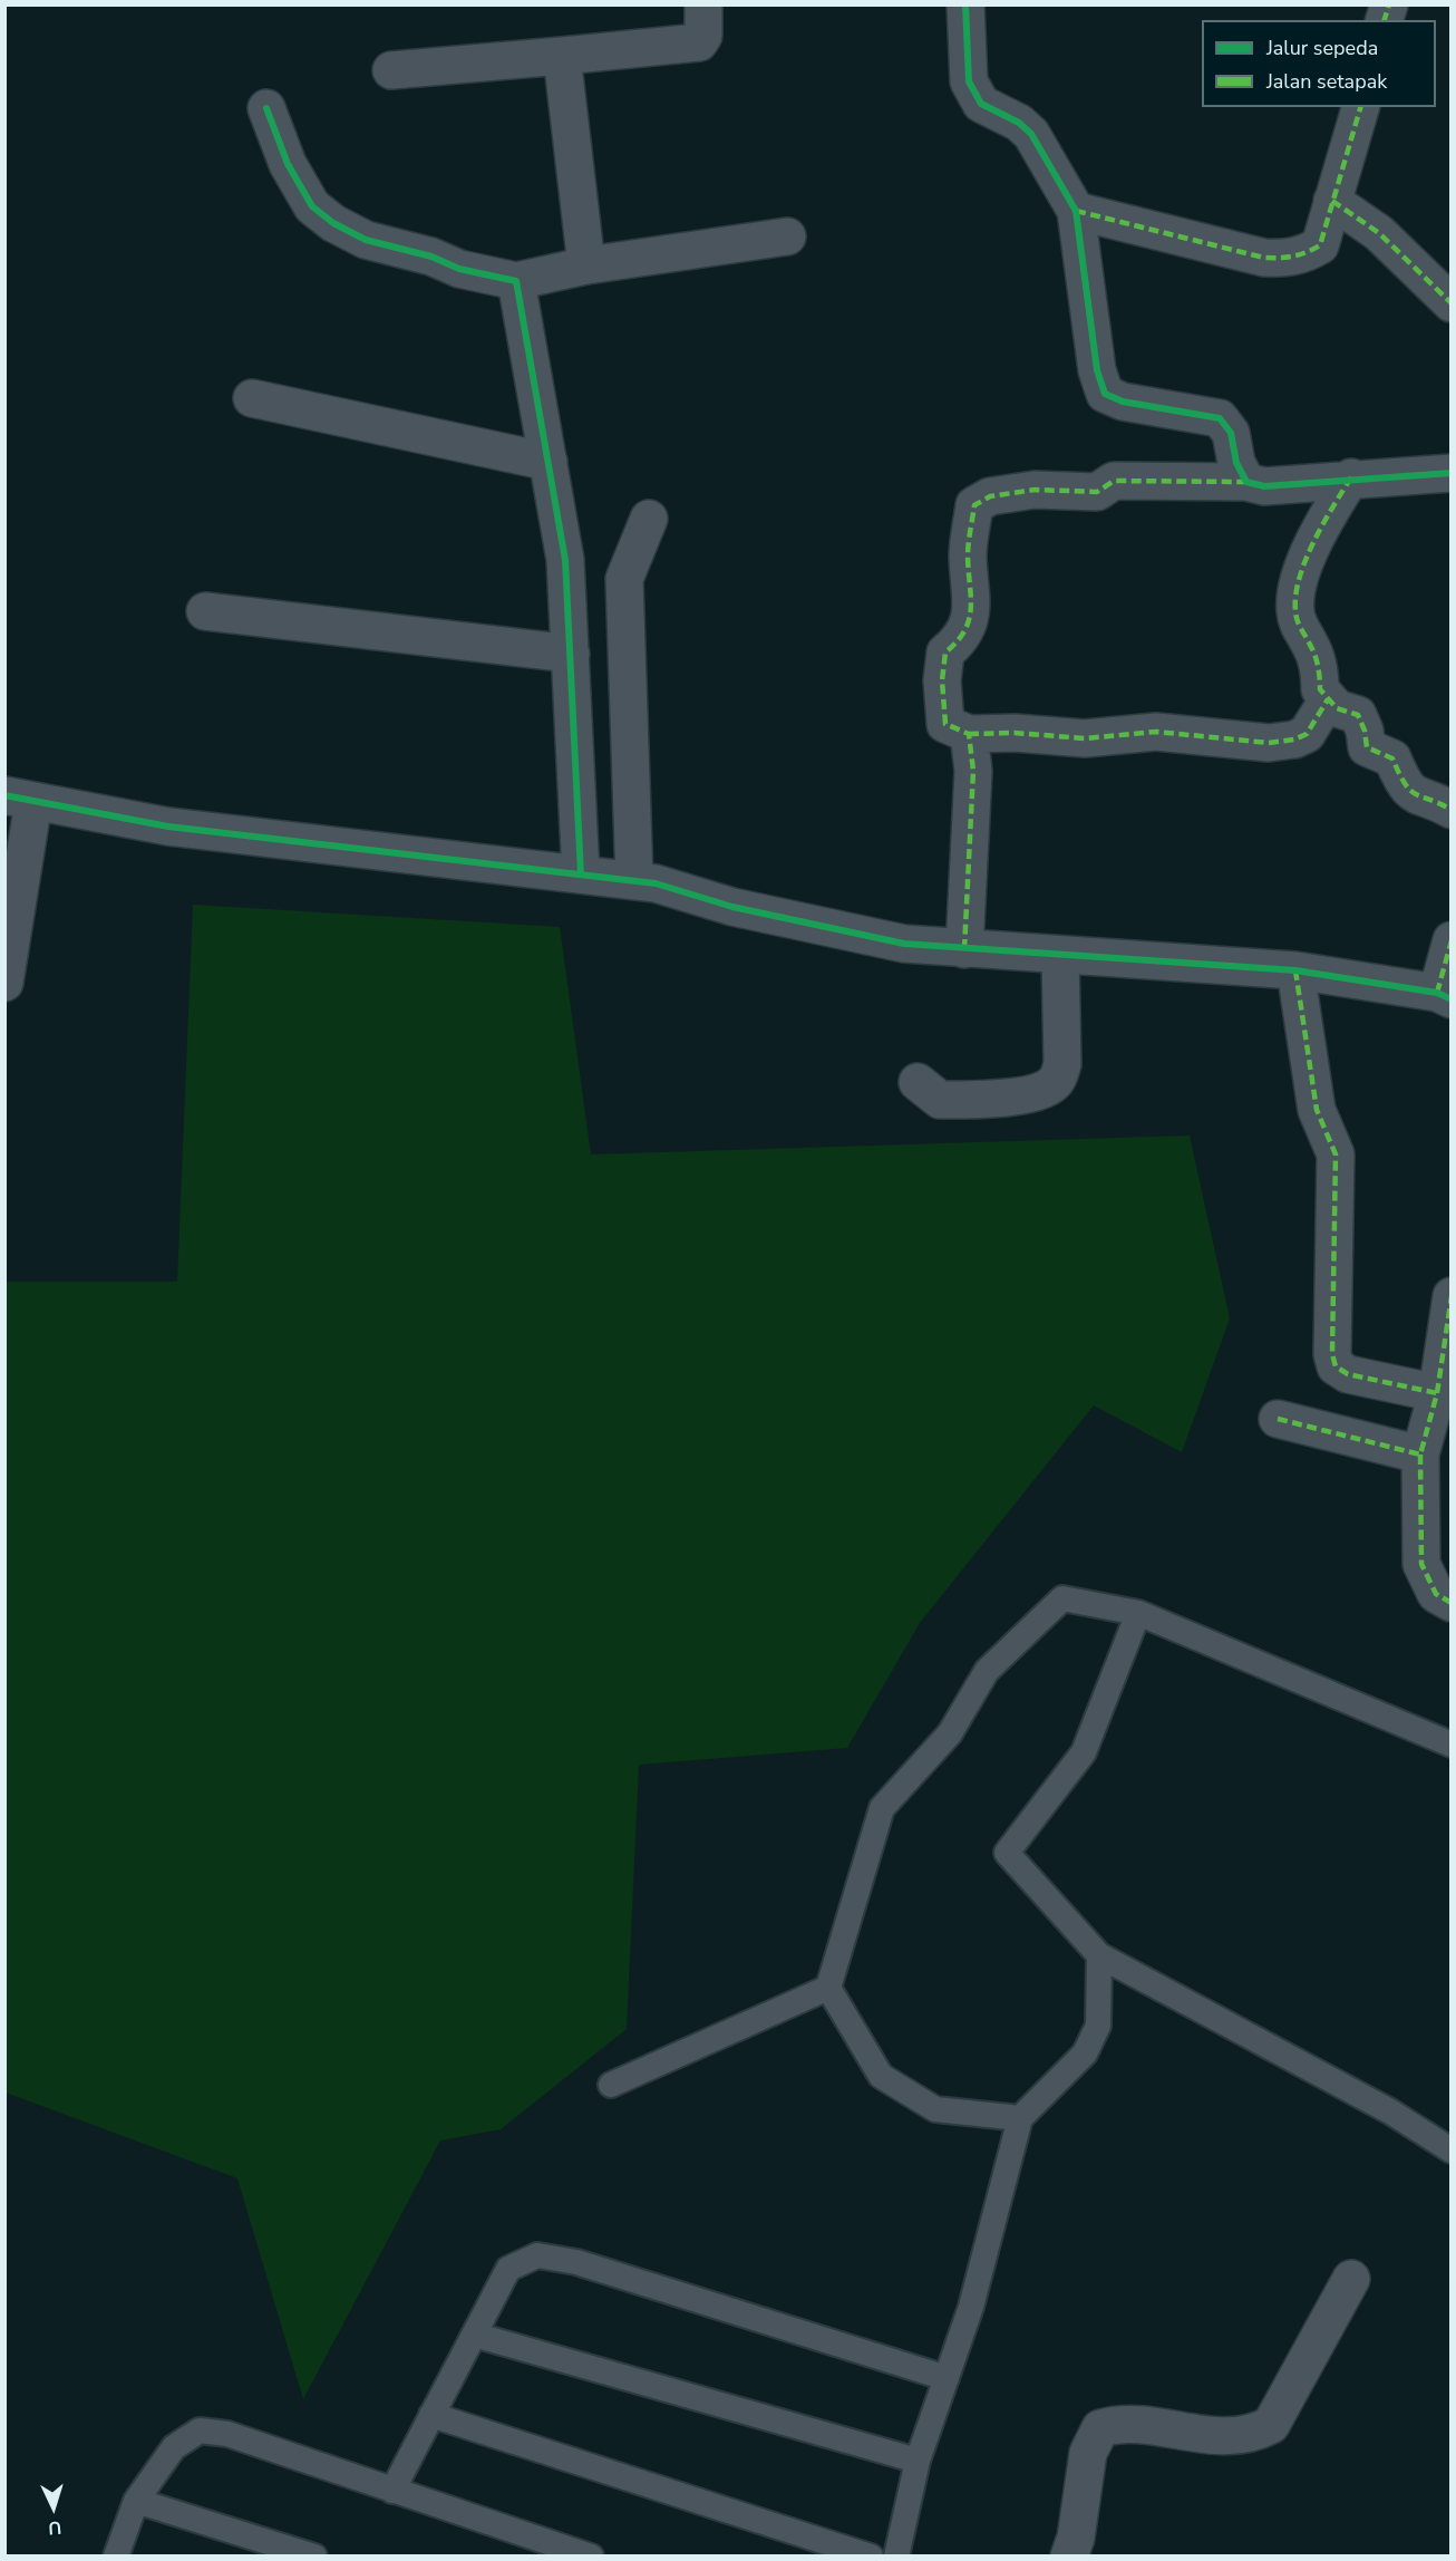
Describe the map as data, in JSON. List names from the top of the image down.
{
  "legend": ["Jalur sepeda", "Jalan setapak"],
  "north": "bottom"
}
